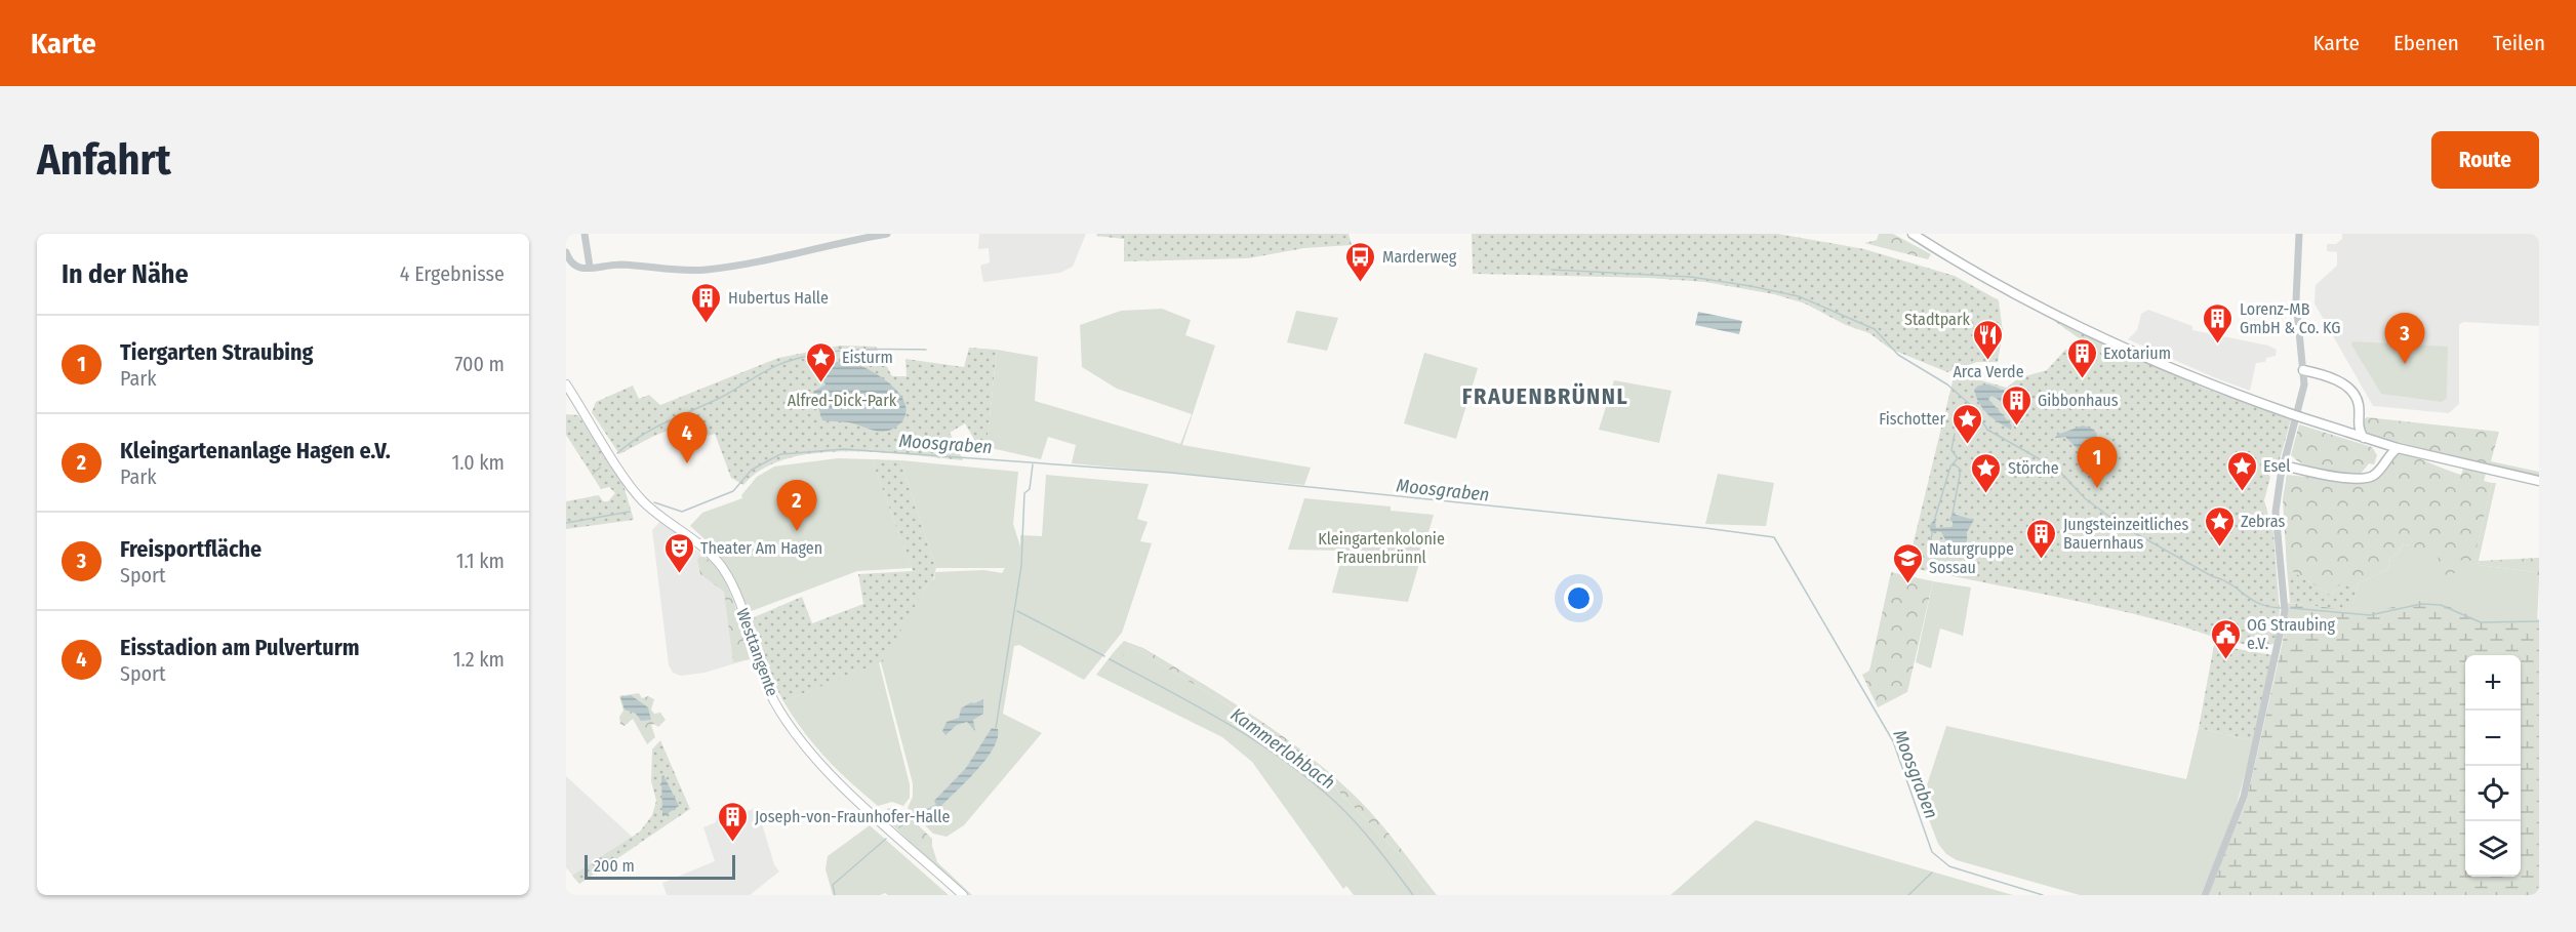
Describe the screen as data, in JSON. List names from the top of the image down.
{
  "streets": {
    "main road": ["Westtangente"]
  },
  "districts": ["FRAUENBRÜNNL"],
  "water": ["Moosgraben", "Kammerlohbach"],
  "parks": ["Stadtpark", "Alfred-Dick-Park", "Kleingartenkolonie Frauenbrünnl"],
  "places": {
    "bus stop": ["Marderweg"],
    "building": [
      "Hubertus Halle",
      "Lorenz-MB GmbH & Co. KG",
      "Exotarium",
      "Gibbonhaus",
      "Jungsteinzeitliches Bauernhaus",
      "Joseph-von-Fraunhofer-Halle"
    ],
    "restaurant": ["Arca Verde"],
    "place": [
      "Eisturm",
      "Fischotter",
      "Esel",
      "Störche",
      "Zebras"
    ],
    "theatre": ["Theater Am Hagen"],
    "school or university": ["Naturgruppe Sossau"],
    "public building": ["OG Straubing e.V."]
  },
  "scale_bar": "200 m",
  "page": {
    "header": "Karte",
    "nav": ["Karte", "Ebenen", "Teilen"],
    "buttons": "Route",
    "title": "Anfahrt",
    "heading": ["In der Nähe", "4 Ergebnisse"],
    "pins": [
      "3",
      "4",
      "1",
      "2"
    ],
    "list": [
      {
        "mark": "1",
        "name": "Tiergarten Straubing",
        "note": "Park",
        "value": "700 m"
      },
      {
        "mark": "2",
        "name": "Kleingartenanlage Hagen e.V.",
        "note": "Park",
        "value": "1.0 km"
      },
      {
        "mark": "3",
        "name": "Freisportfläche",
        "note": "Sport",
        "value": "1.1 km"
      },
      {
        "mark": "4",
        "name": "Eisstadion am Pulverturm",
        "note": "Sport",
        "value": "1.2 km"
      }
    ],
    "map_buttons": ["+", "−"],
    "scale": "200 m"
  }
}
